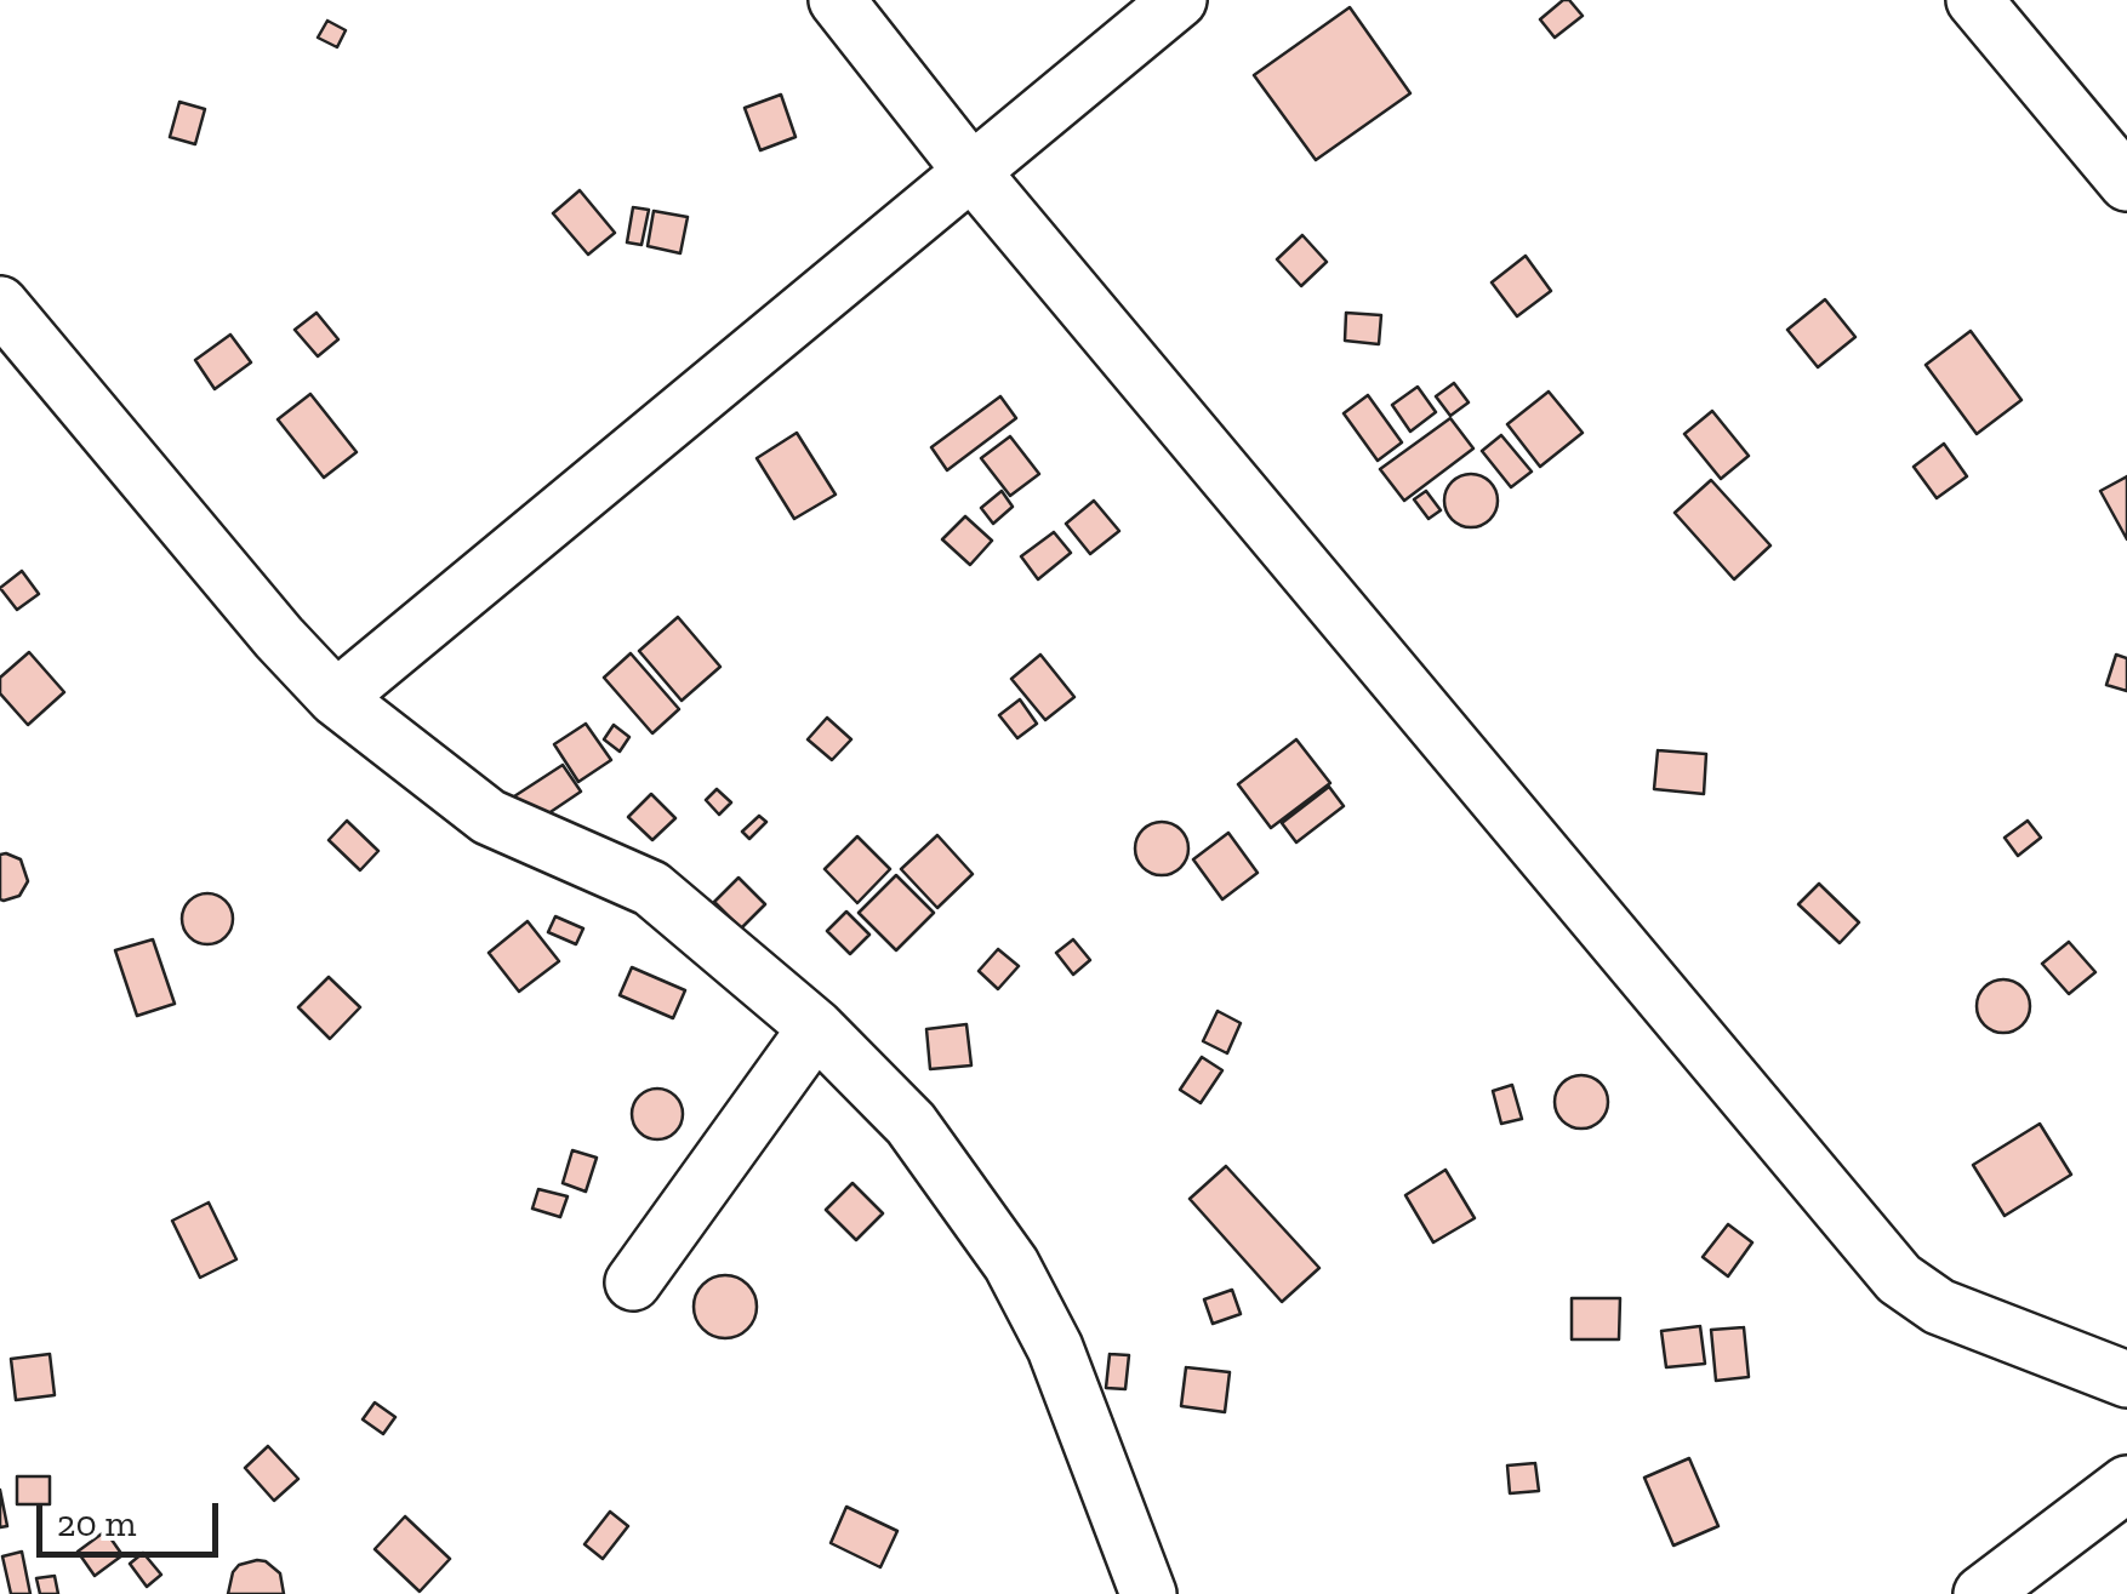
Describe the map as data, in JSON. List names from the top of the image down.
{
  "scale_bar": "20 m"
}
